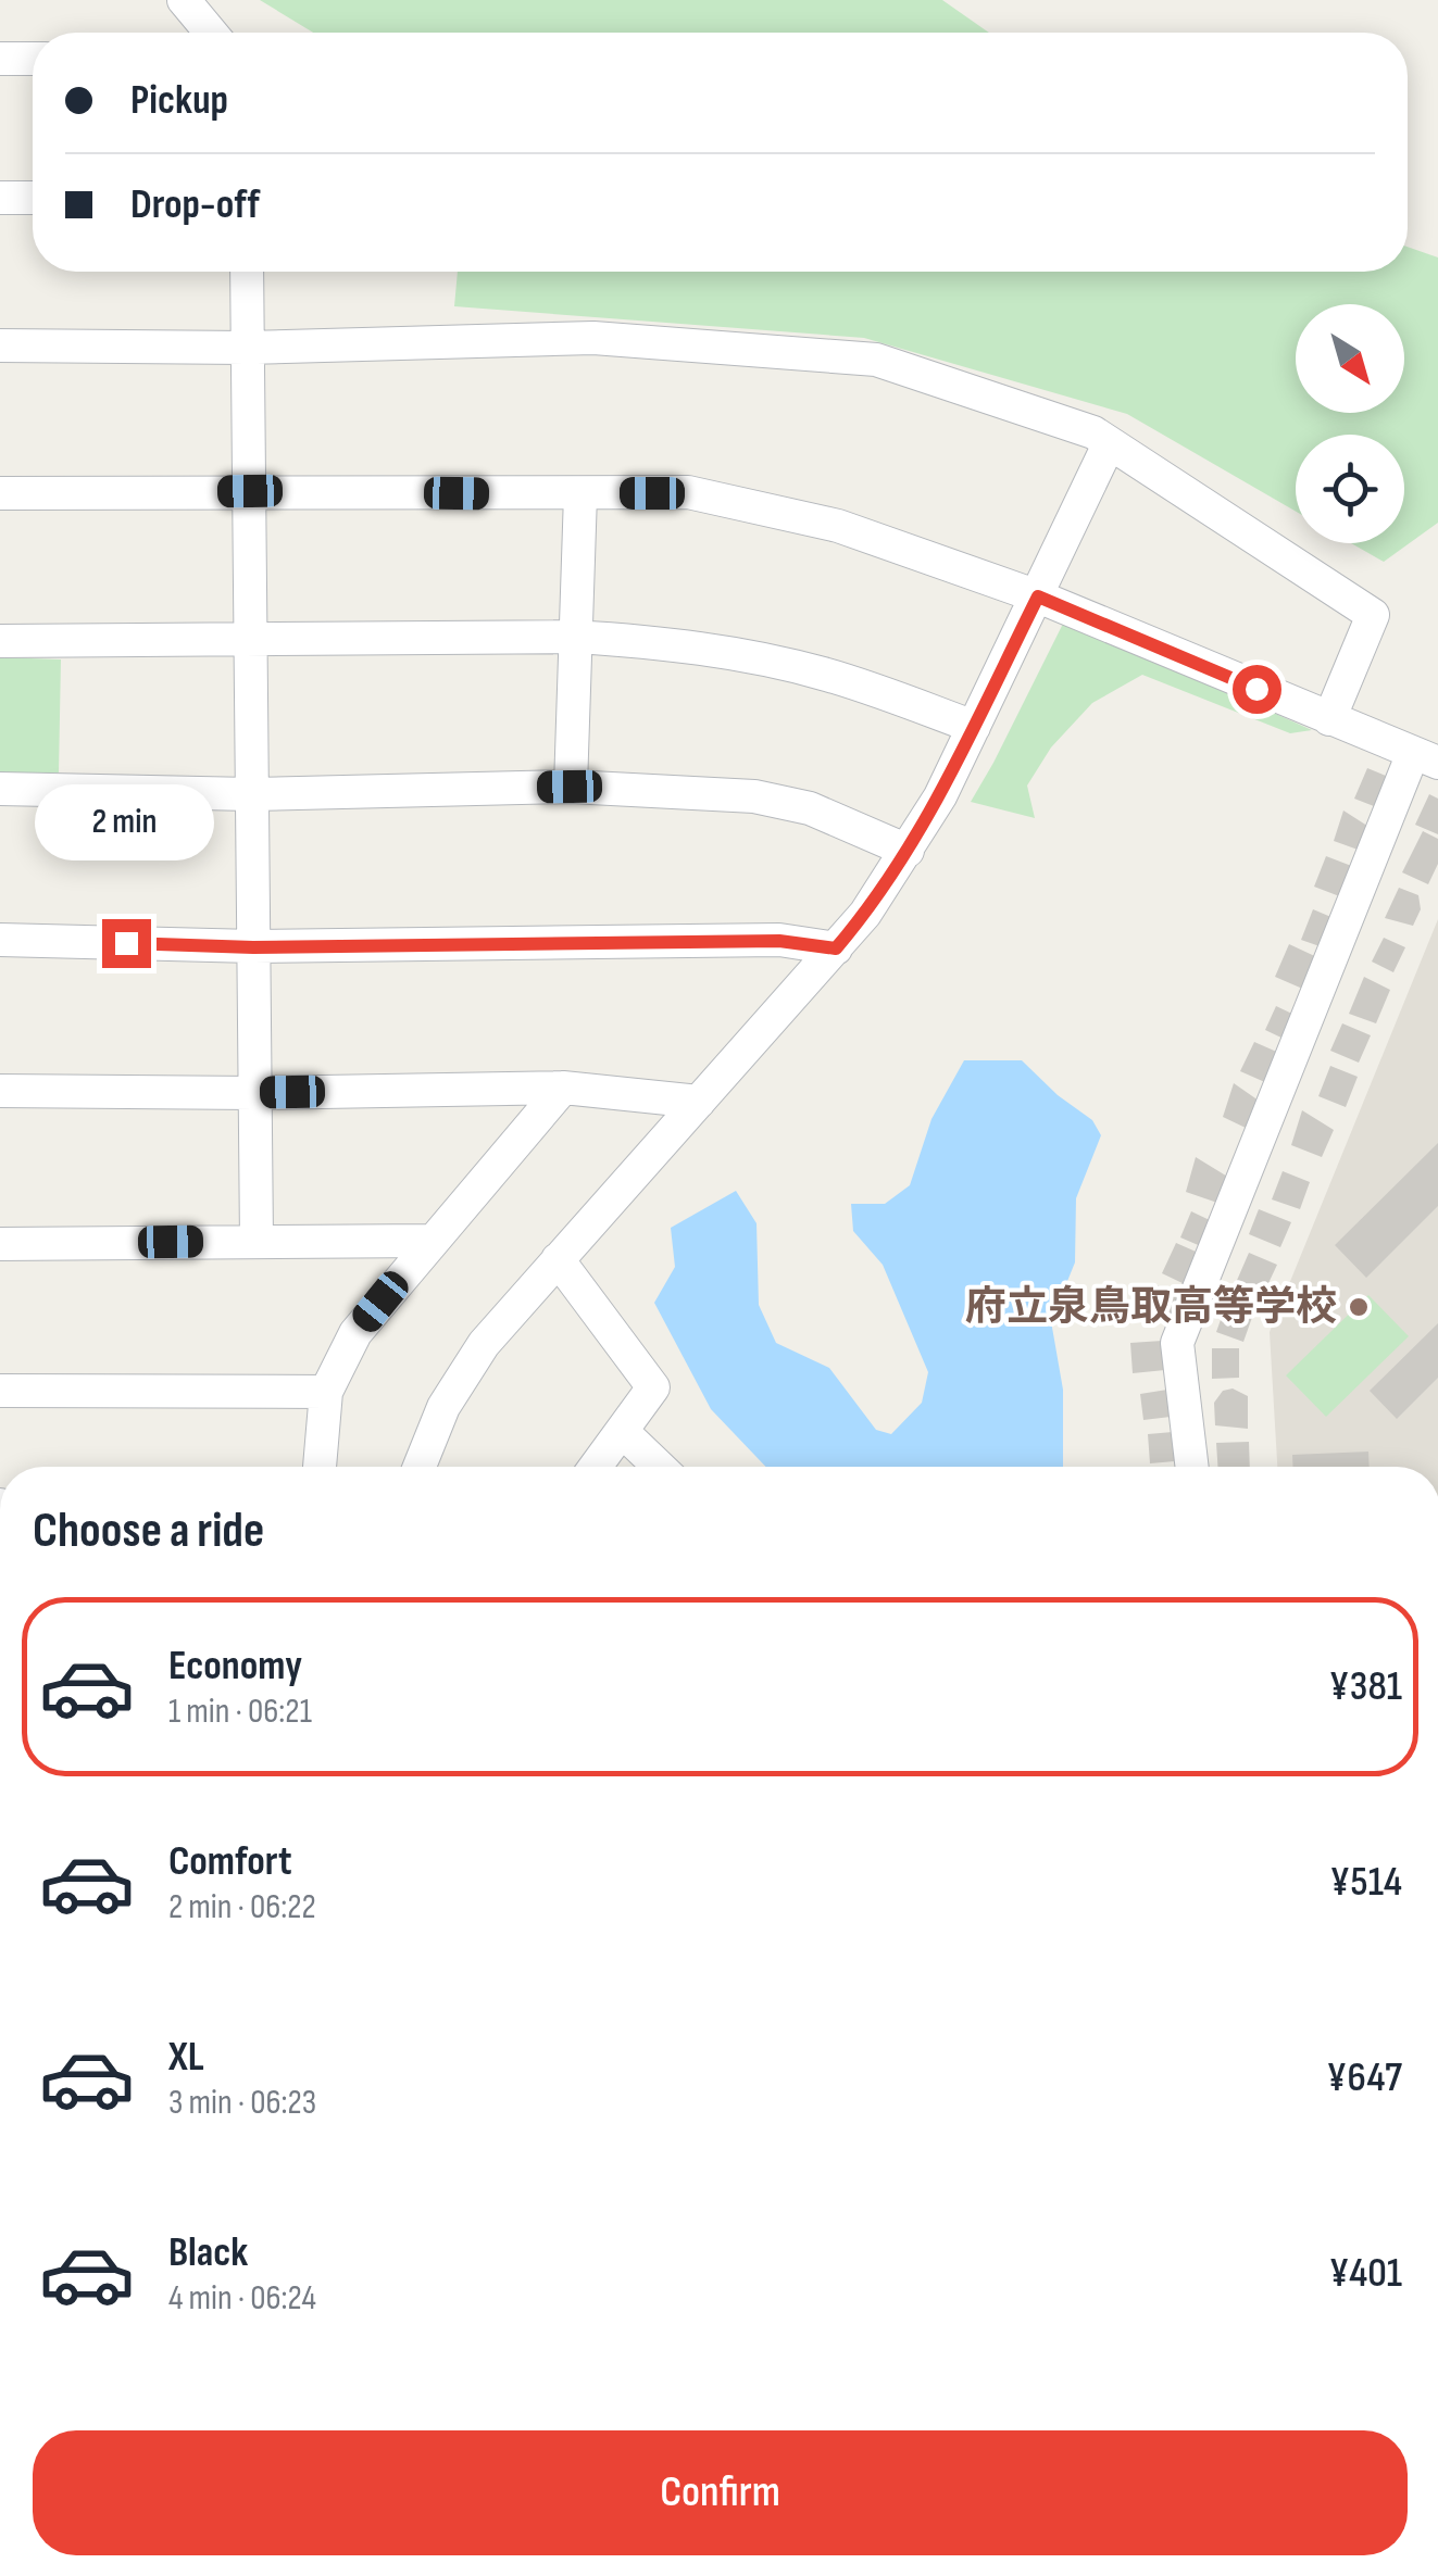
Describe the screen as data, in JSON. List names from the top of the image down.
{
  "places": ["府立泉鳥取高等学校"],
  "north": "bottom right",
  "page": {
    "banner": ["Pickup", "Drop-off"],
    "bubble": "2 min",
    "heading": "Choose a ride",
    "list": [
      {
        "name": "Economy",
        "note": "1 min · 06:21",
        "value": "¥381"
      },
      {
        "name": "Comfort",
        "note": "2 min · 06:22",
        "value": "¥514"
      },
      {
        "name": "XL",
        "note": "3 min · 06:23",
        "value": "¥647"
      },
      {
        "name": "Black",
        "note": "4 min · 06:24",
        "value": "¥401"
      }
    ],
    "buttons": "Confirm"
  }
}
